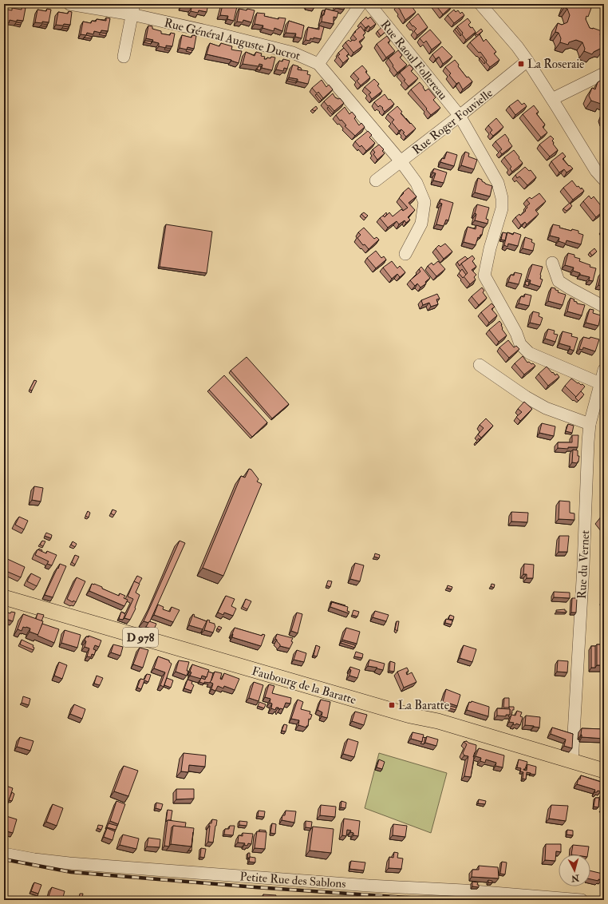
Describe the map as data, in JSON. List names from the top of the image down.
{
  "streets": {
    "main road": ["D 978", "Faubourg de la Baratte"],
    "street": [
      "Rue Général Auguste Ducrot",
      "Rue Raoul Follereau",
      "Rue Roger Fouvielle",
      "Rue du Vernet",
      "Petite Rue des Sablons"
    ]
  },
  "crossings": [
    ["Rue Général Auguste Ducrot", "Rue Roger Fouvielle"],
    ["Rue Raoul Follereau", "Rue Roger Fouvielle"],
    ["Rue Raoul Follereau", "Rue du Vernet"],
    ["Rue du Vernet", "Faubourg de la Baratte"]
  ],
  "places": {
    "transit": ["La Roseraie", "La Baratte"]
  },
  "north": "bottom"
}
